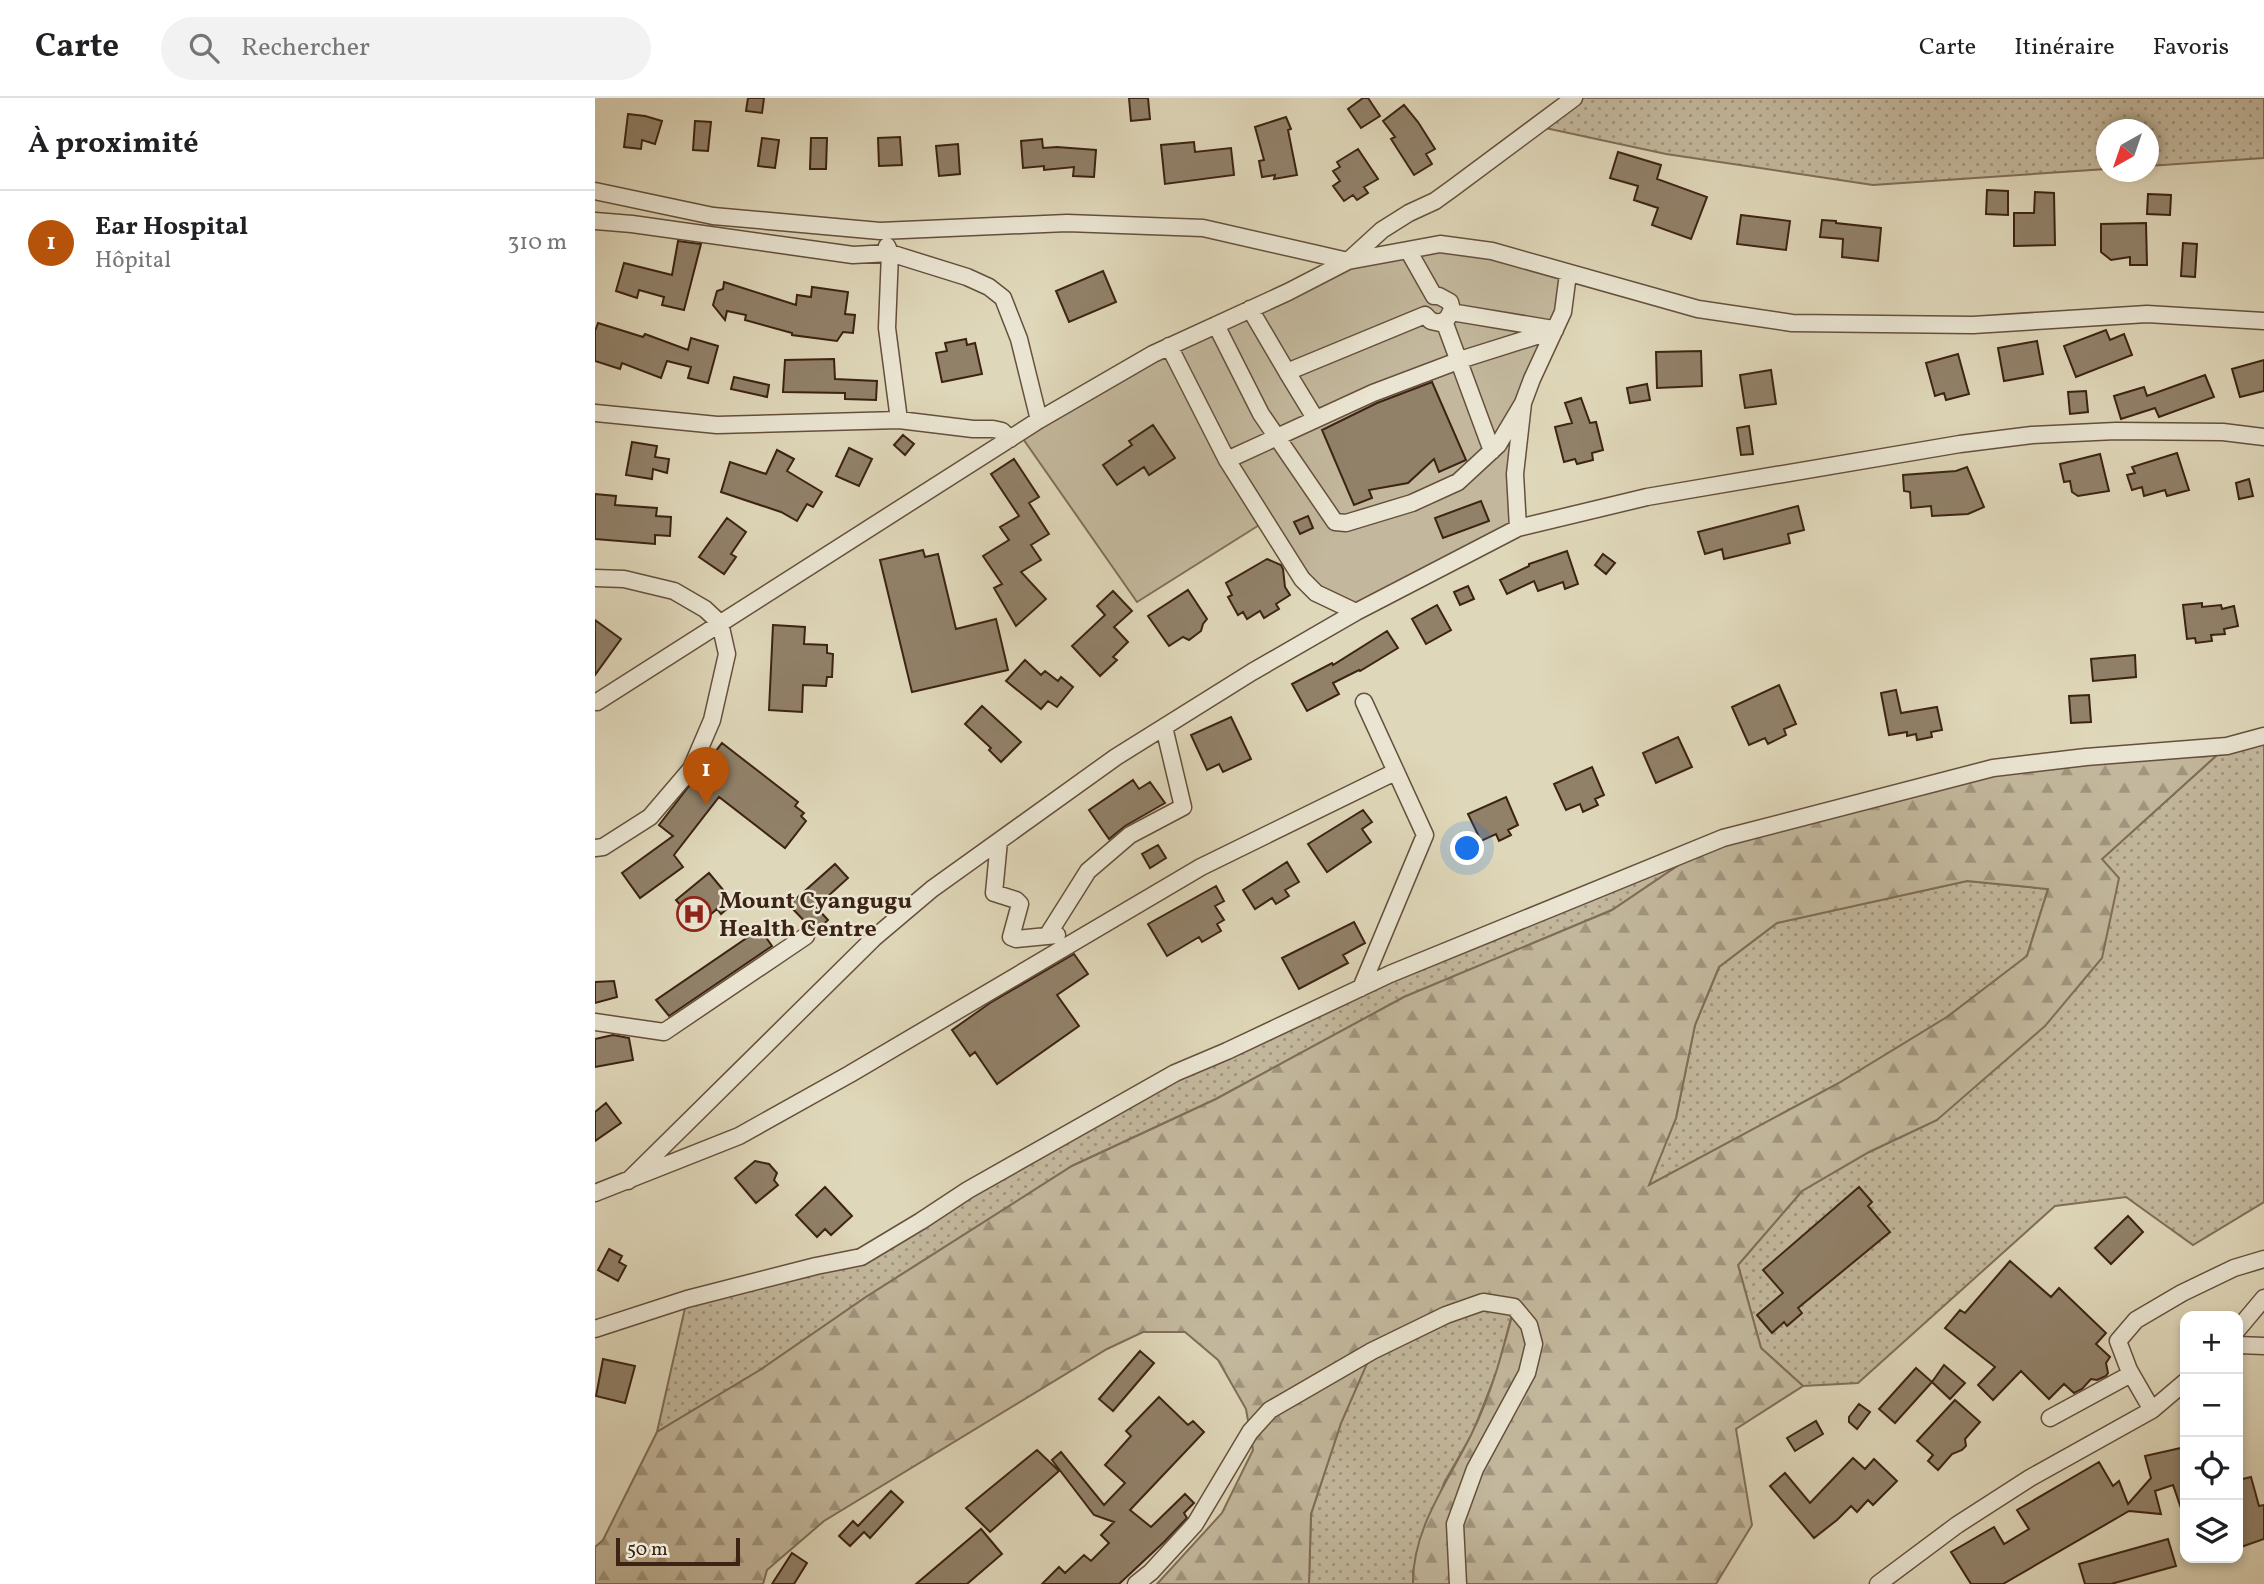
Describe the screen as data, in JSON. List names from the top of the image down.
{
  "places": {
    "hospital": ["Mount Cyangugu Health Centre"]
  },
  "scale_bar": "50 m",
  "north": "bottom left",
  "page": {
    "header": "Carte",
    "search": "Rechercher",
    "nav": ["Carte", "Itinéraire", "Favoris"],
    "heading": "À proximité",
    "list": [
      {
        "mark": "1",
        "name": "Ear Hospital",
        "note": "Hôpital",
        "value": "310 m"
      }
    ],
    "pins": "1",
    "map_buttons": ["+", "−"],
    "scale": "50 m"
  }
}
